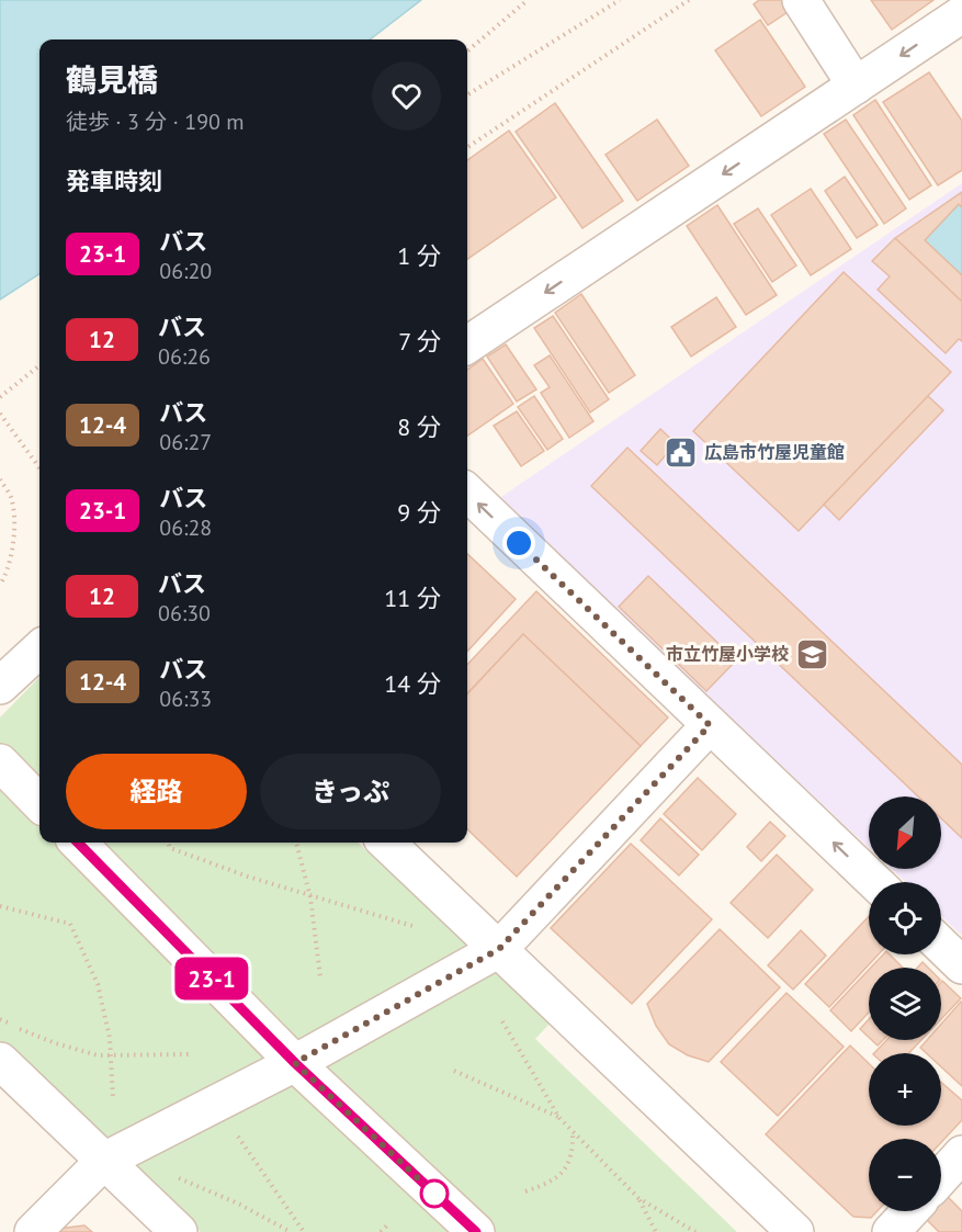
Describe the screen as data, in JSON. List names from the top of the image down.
{
  "places": {
    "public building": ["広島市竹屋児童館"],
    "school or university": ["市立竹屋小学校"]
  },
  "lines": ["bus line 23-1"],
  "north": "bottom left",
  "page": {
    "on_map": "23-1",
    "heading": [
      ["鶴見橋", "徒歩 · 3 分 · 190 m"],
      "発車時刻"
    ],
    "list": [
      {
        "mark": "23-1",
        "name": "バス",
        "note": "06:20",
        "value": "1 分"
      },
      {
        "mark": "12",
        "name": "バス",
        "note": "06:26",
        "value": "7 分"
      },
      {
        "mark": "12-4",
        "name": "バス",
        "note": "06:27",
        "value": "8 分"
      },
      {
        "mark": "23-1",
        "name": "バス",
        "note": "06:28",
        "value": "9 分"
      },
      {
        "mark": "12",
        "name": "バス",
        "note": "06:30",
        "value": "11 分"
      },
      {
        "mark": "12-4",
        "name": "バス",
        "note": "06:33",
        "value": "14 分"
      }
    ],
    "buttons": ["経路", "きっぷ"],
    "map_buttons": ["+", "−"]
  }
}
